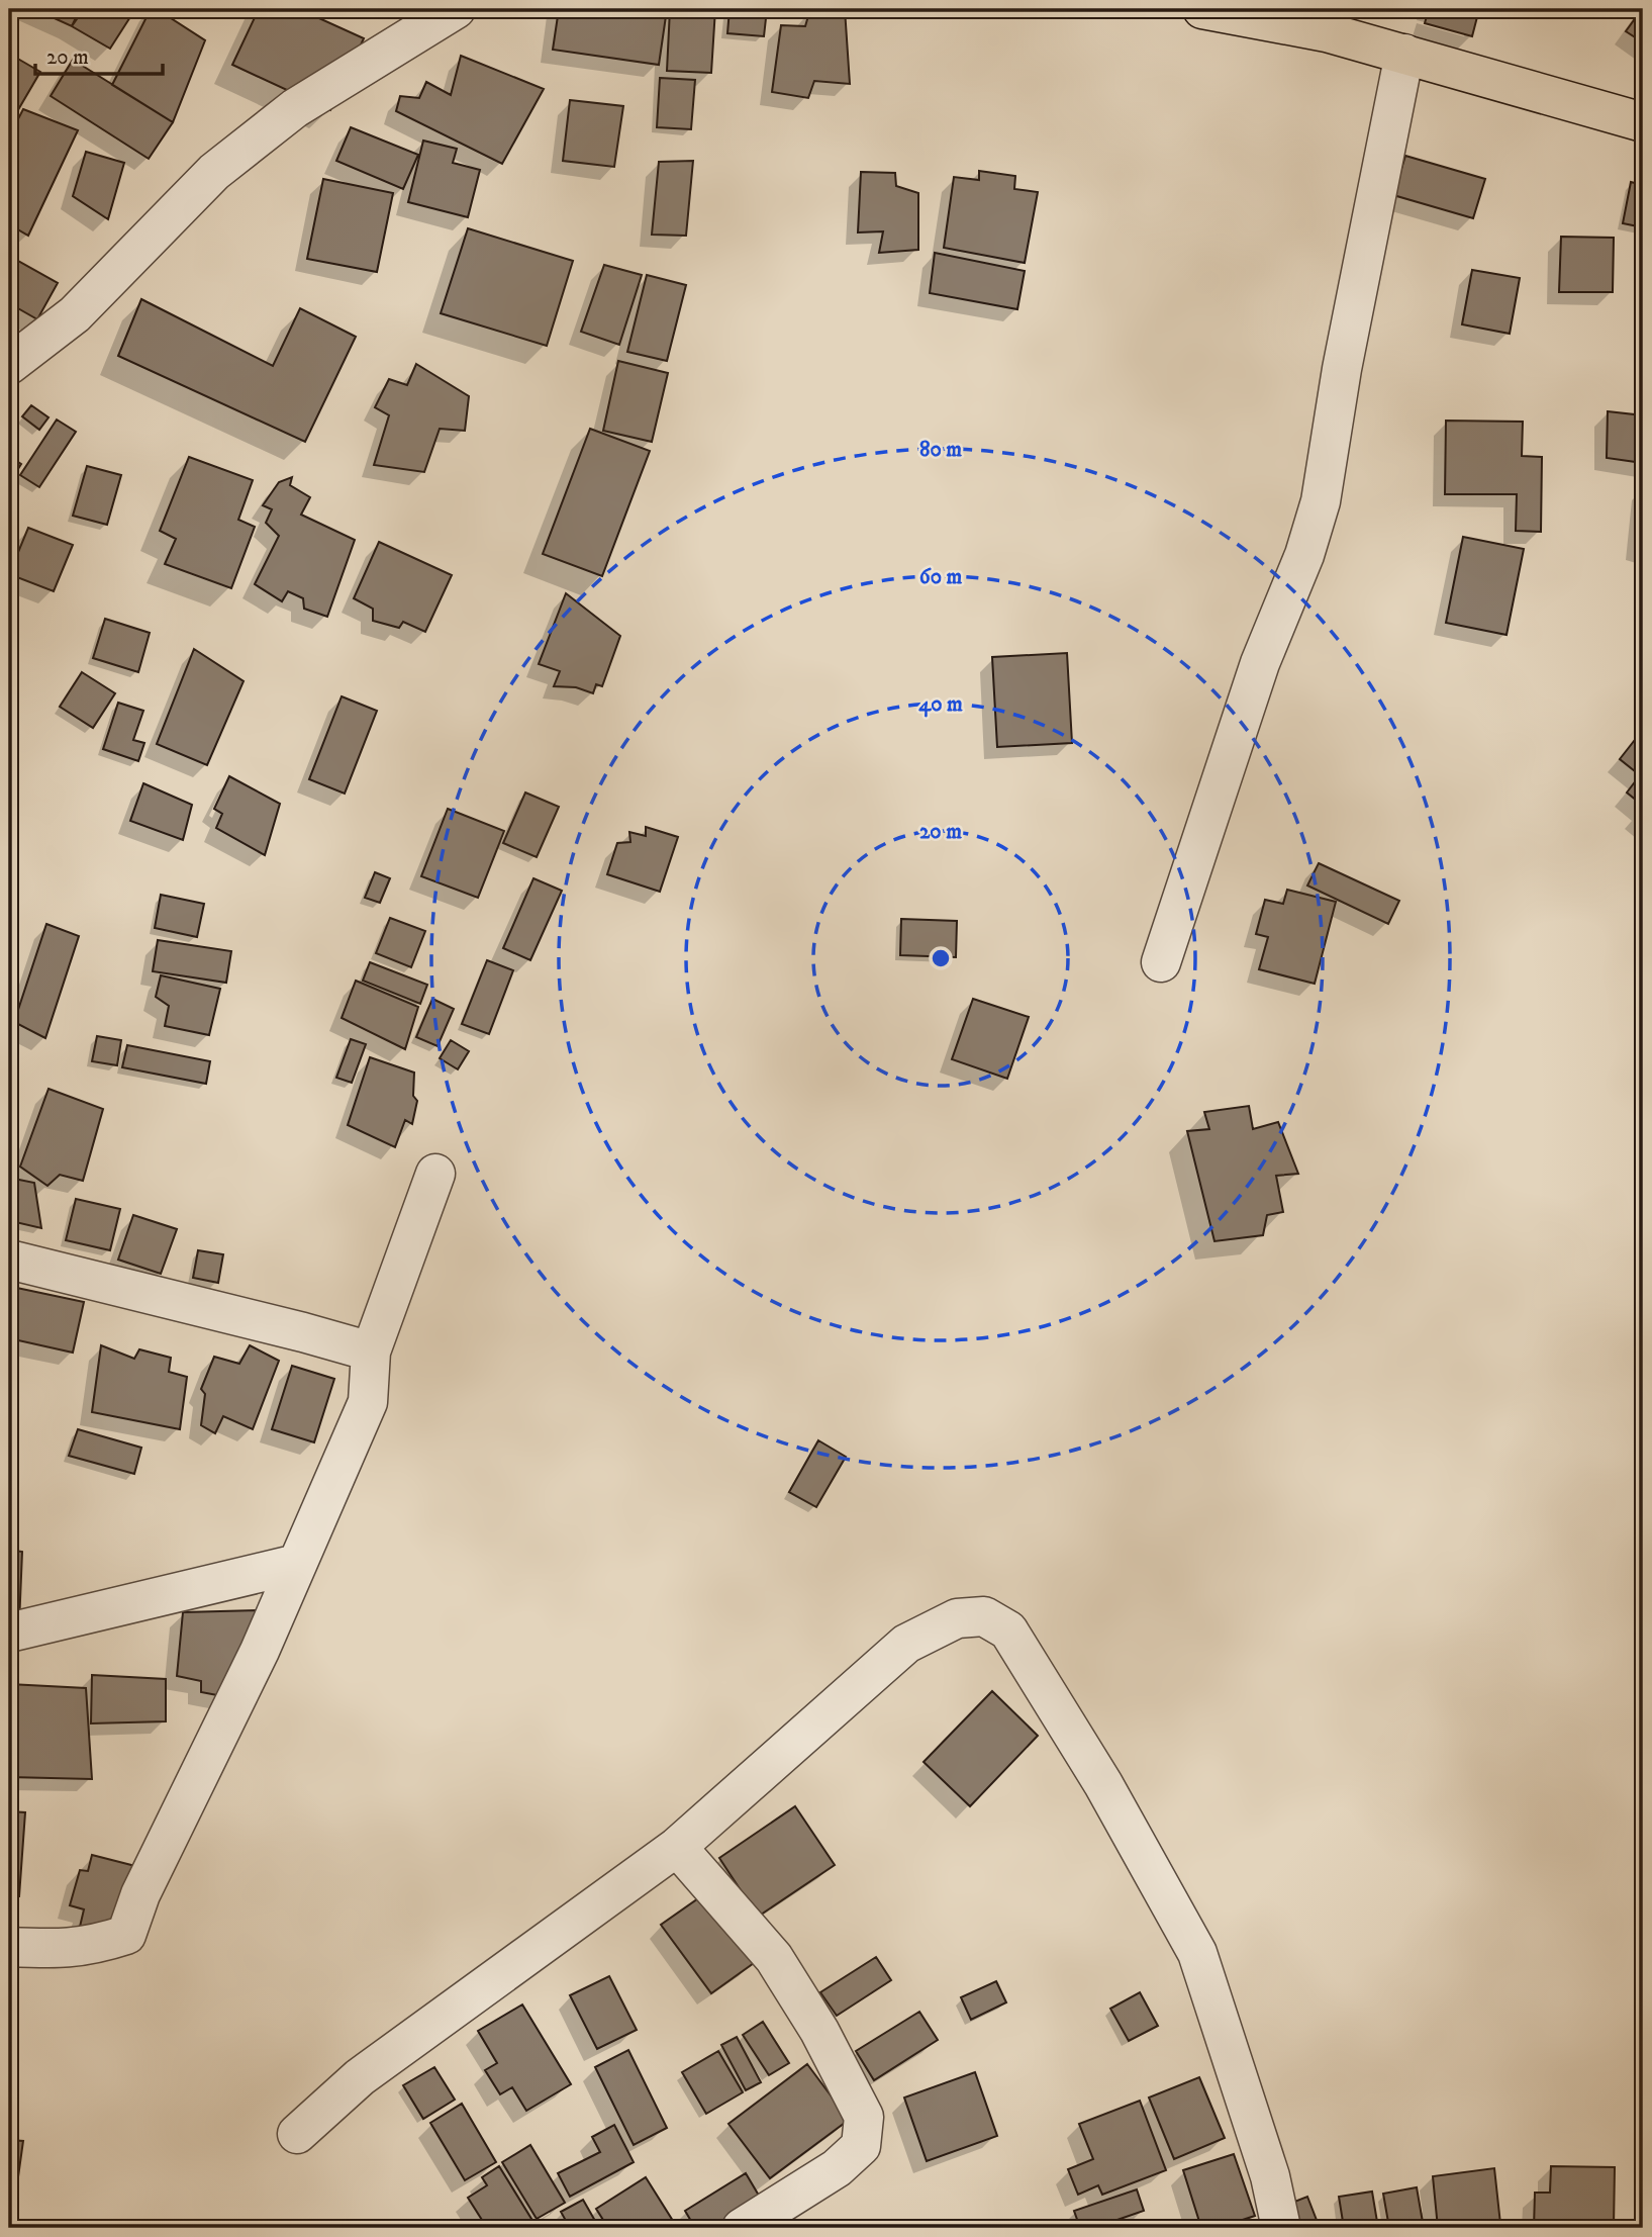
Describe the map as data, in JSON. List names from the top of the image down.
{
  "scale_bar": "20 m",
  "rings": [
    "80 m",
    "60 m",
    "40 m",
    "20 m"
  ]
}
